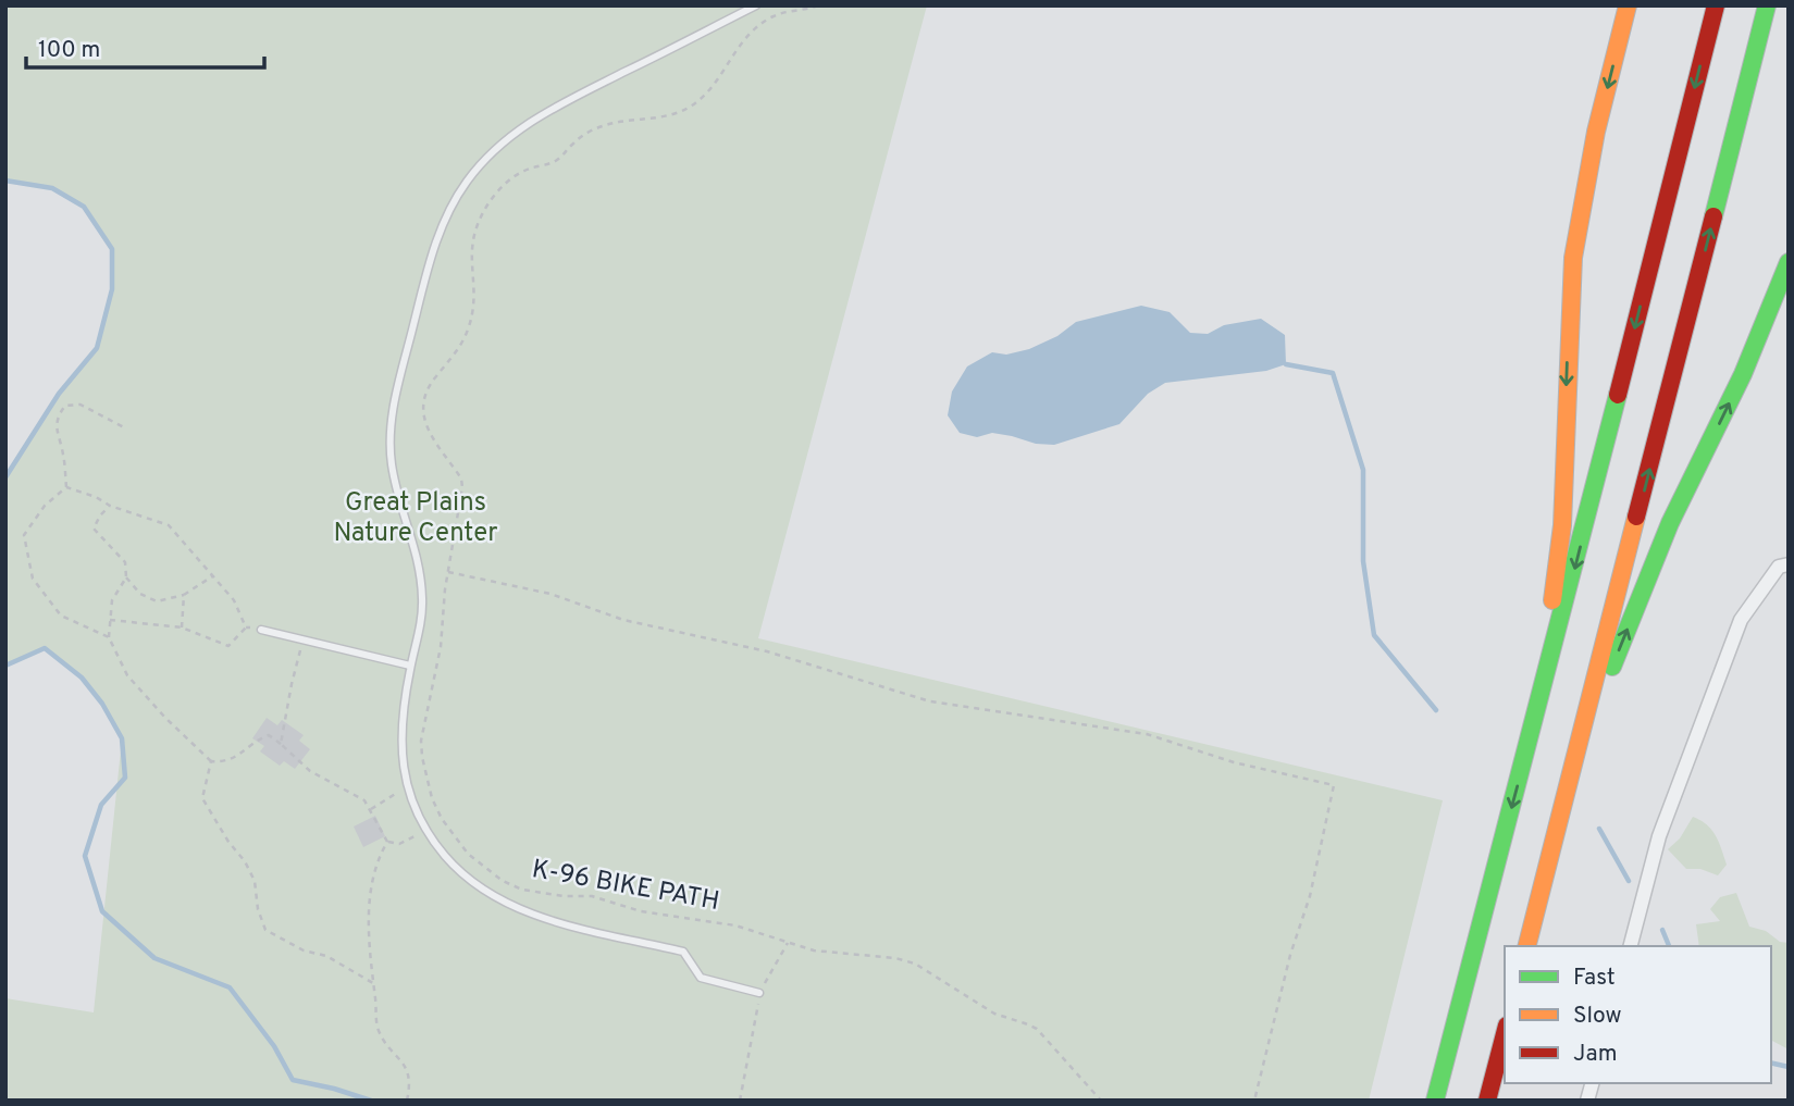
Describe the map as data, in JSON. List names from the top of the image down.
{
  "streets": {
    "path": ["K-96 BIKE PATH"]
  },
  "parks": ["Great Plains Nature Center"],
  "legend": ["Fast", "Slow", "Jam"],
  "scale_bar": "100 m"
}
